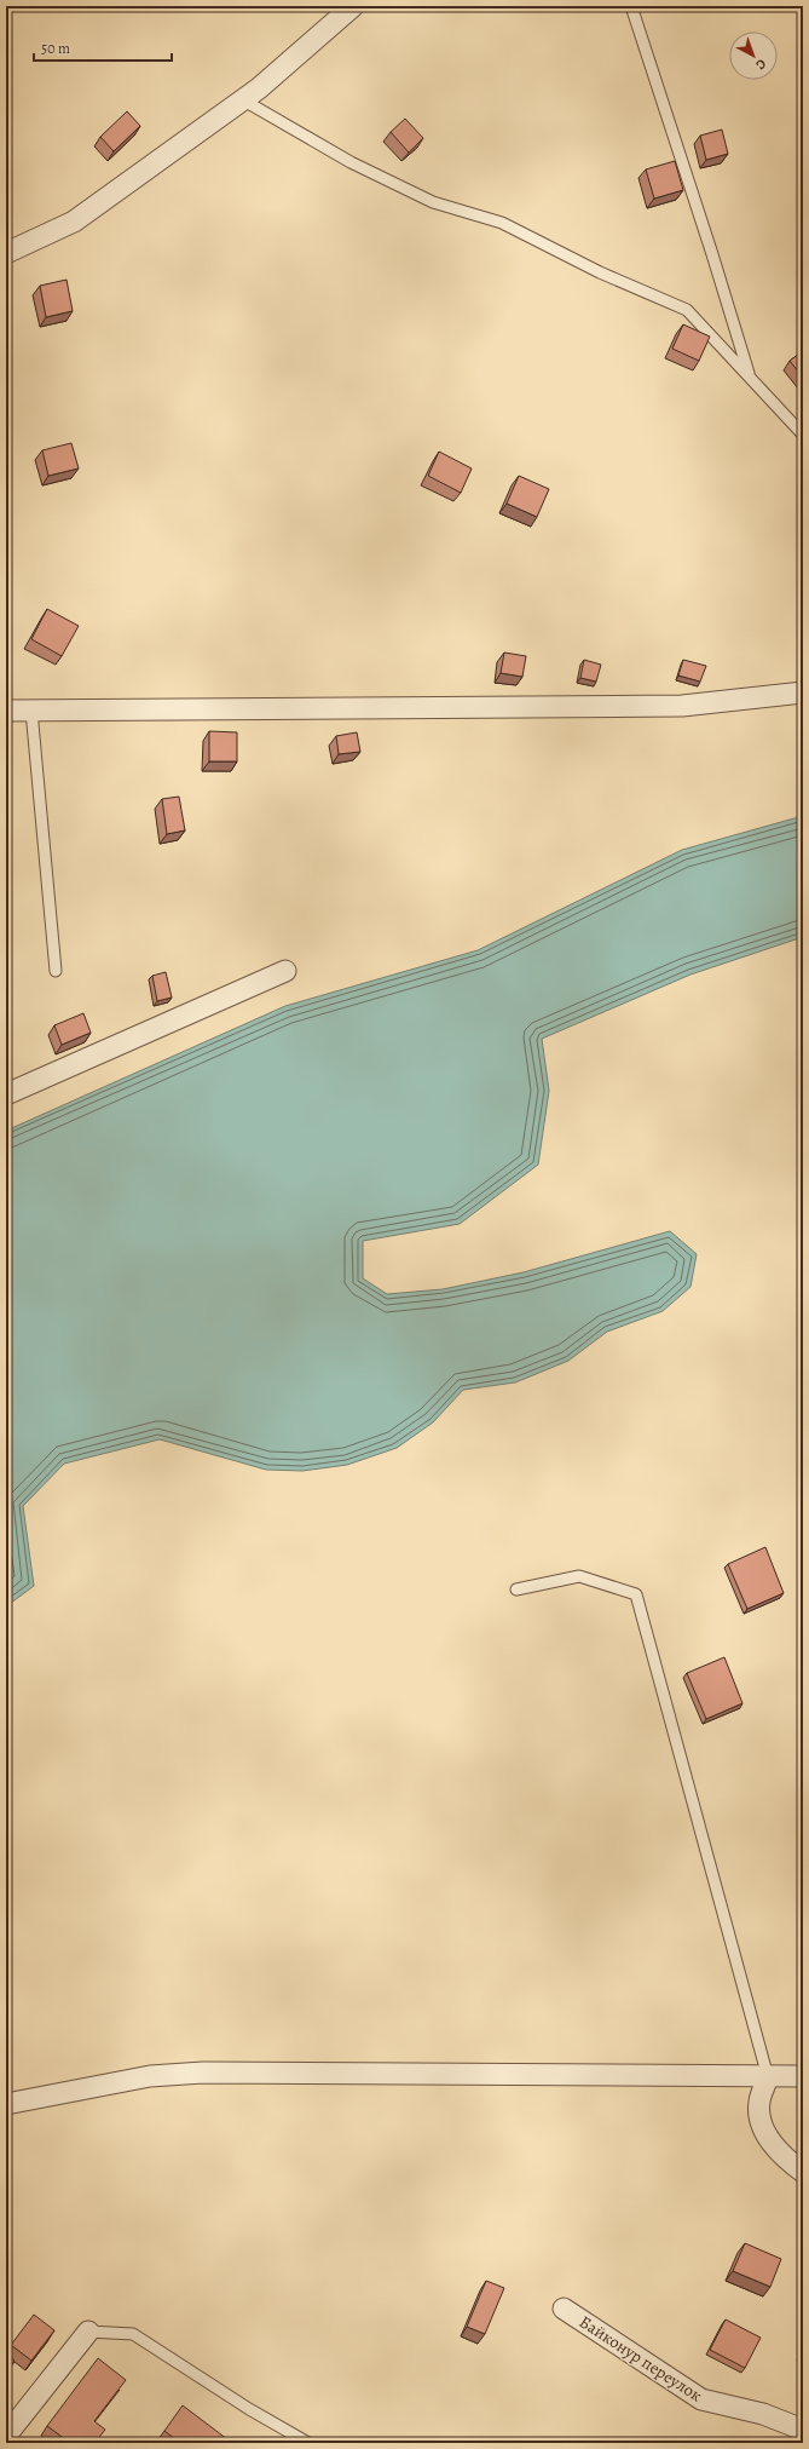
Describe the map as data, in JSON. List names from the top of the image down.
{
  "streets": {
    "street": ["Байконур переулок"]
  },
  "scale_bar": "50 m",
  "north": "bottom right"
}
